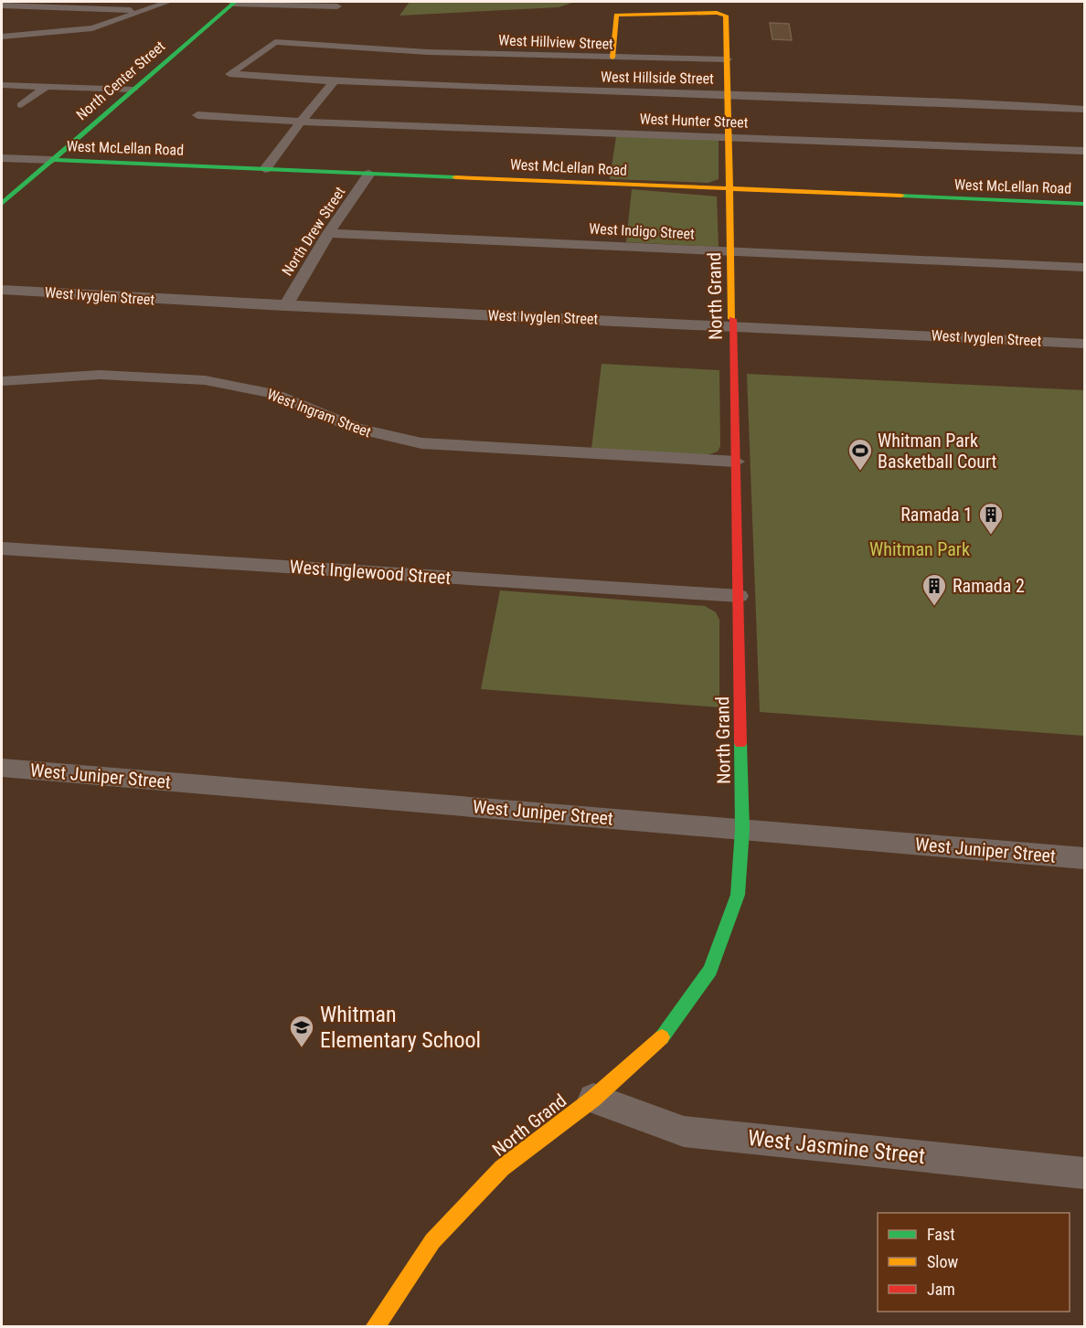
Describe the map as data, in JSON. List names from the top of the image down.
{
  "streets": {
    "street": [
      "West Hillview Street",
      "West Hillside Street",
      "North Center Street",
      "West Hunter Street",
      "West McLellan Road",
      "North Drew Street",
      "West Indigo Street",
      "West Ivyglen Street",
      "North Grand",
      "West Ingram Street",
      "West Inglewood Street",
      "West Juniper Street",
      "West Jasmine Street"
    ]
  },
  "crossings": [
    ["West Hillview Street", "West Hillside Street"],
    ["West Hillview Street", "North Grand"],
    ["West Hillside Street", "North Grand"],
    ["North Center Street", "West McLellan Road"],
    ["West Hunter Street", "North Grand"],
    ["West McLellan Road", "North Drew Street"],
    ["West McLellan Road", "North Grand"],
    ["North Drew Street", "West Indigo Street"],
    ["North Drew Street", "West Ivyglen Street"],
    ["West Indigo Street", "North Grand"],
    ["West Ivyglen Street", "North Grand"],
    ["North Grand", "West Ingram Street"],
    ["North Grand", "West Inglewood Street"],
    ["North Grand", "West Juniper Street"],
    ["North Grand", "West Jasmine Street"]
  ],
  "parks": ["Whitman Park"],
  "places": {
    "sports": ["Whitman Park Basketball Court"],
    "building": ["Ramada 1", "Ramada 2"],
    "school or university": ["Whitman Elementary School"]
  },
  "legend": ["Fast", "Slow", "Jam"]
}
